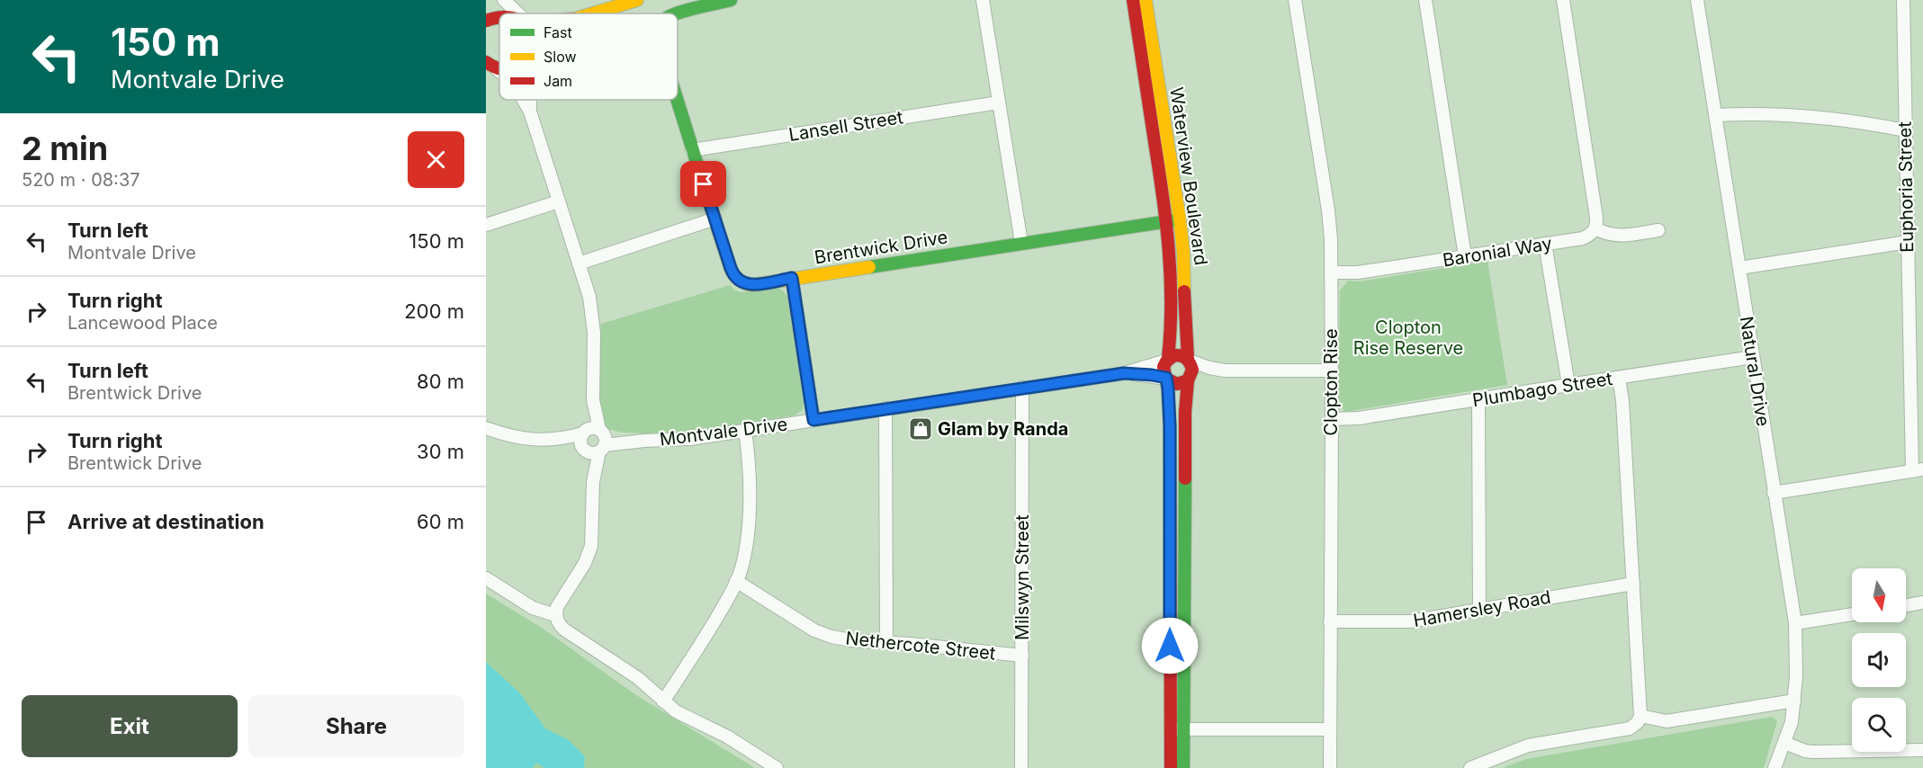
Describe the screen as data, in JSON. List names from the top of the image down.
{
  "streets": {
    "street": [
      "Lansell Street",
      "Waterview Boulevard",
      "Euphoria Street",
      "Brentwick Drive",
      "Baronial Way",
      "Natural Drive",
      "Clopton Rise",
      "Plumbago Street",
      "Montvale Drive",
      "Milswyn Street",
      "Hamersley Road",
      "Nethercote Street"
    ]
  },
  "crossings": [
    ["Lansell Street", "Brentwick Drive"],
    ["Waterview Boulevard", "Brentwick Drive"],
    ["Waterview Boulevard", "Montvale Drive"],
    ["Baronial Way", "Clopton Rise"],
    ["Natural Drive", "Plumbago Street"],
    ["Clopton Rise", "Plumbago Street"],
    ["Clopton Rise", "Hamersley Road"],
    ["Montvale Drive", "Milswyn Street"],
    ["Milswyn Street", "Nethercote Street"]
  ],
  "parks": ["Clopton Rise Reserve"],
  "places": {
    "shop": ["Glam by Randa"]
  },
  "legend": ["Fast", "Slow", "Jam"],
  "north": "bottom",
  "page": {
    "turn": ["150 m", "Montvale Drive"],
    "heading": ["2 min", "520 m · 08:37"],
    "list": [
      {
        "name": "Turn left",
        "note": "Montvale Drive",
        "value": "150 m"
      },
      {
        "name": "Turn right",
        "note": "Lancewood Place",
        "value": "200 m"
      },
      {
        "name": "Turn left",
        "note": "Brentwick Drive",
        "value": "80 m"
      },
      {
        "name": "Turn right",
        "note": "Brentwick Drive",
        "value": "30 m"
      },
      {
        "name": "Arrive at destination",
        "value": "60 m"
      }
    ],
    "buttons": ["Exit", "Share"]
  }
}
